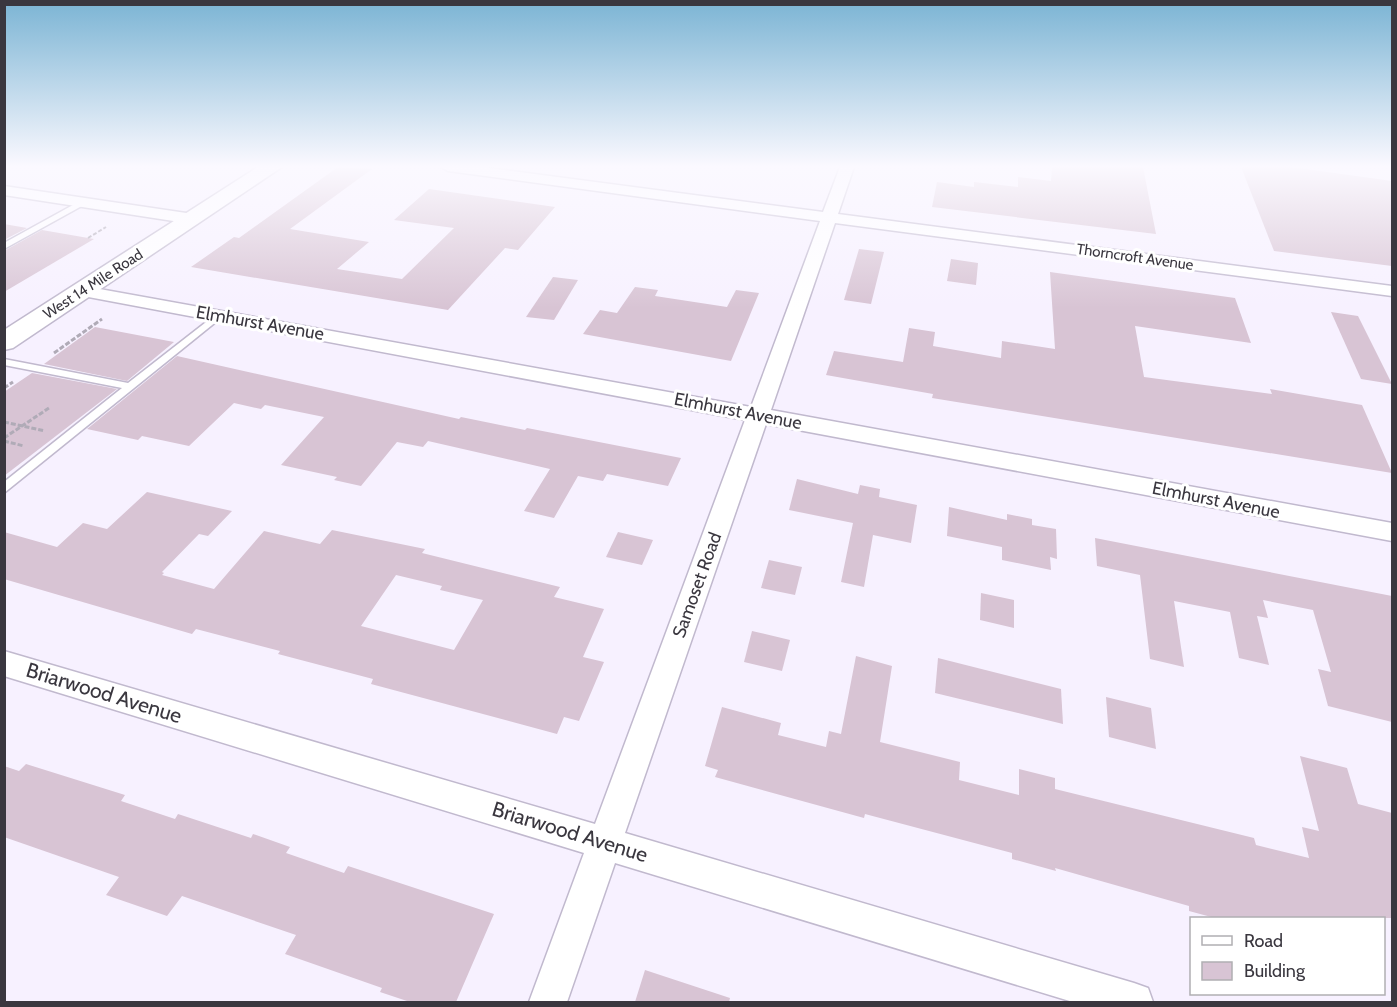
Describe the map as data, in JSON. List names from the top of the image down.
{
  "streets": {
    "main road": ["West 14 Mile Road"],
    "street": [
      "Thorncroft Avenue",
      "Elmhurst Avenue",
      "Samoset Road",
      "Briarwood Avenue"
    ]
  },
  "crossings": [
    ["Thorncroft Avenue", "Samoset Road"],
    ["West 14 Mile Road", "Elmhurst Avenue"],
    ["Elmhurst Avenue", "Samoset Road"],
    ["Samoset Road", "Briarwood Avenue"]
  ],
  "legend": ["Road", "Building"]
}
